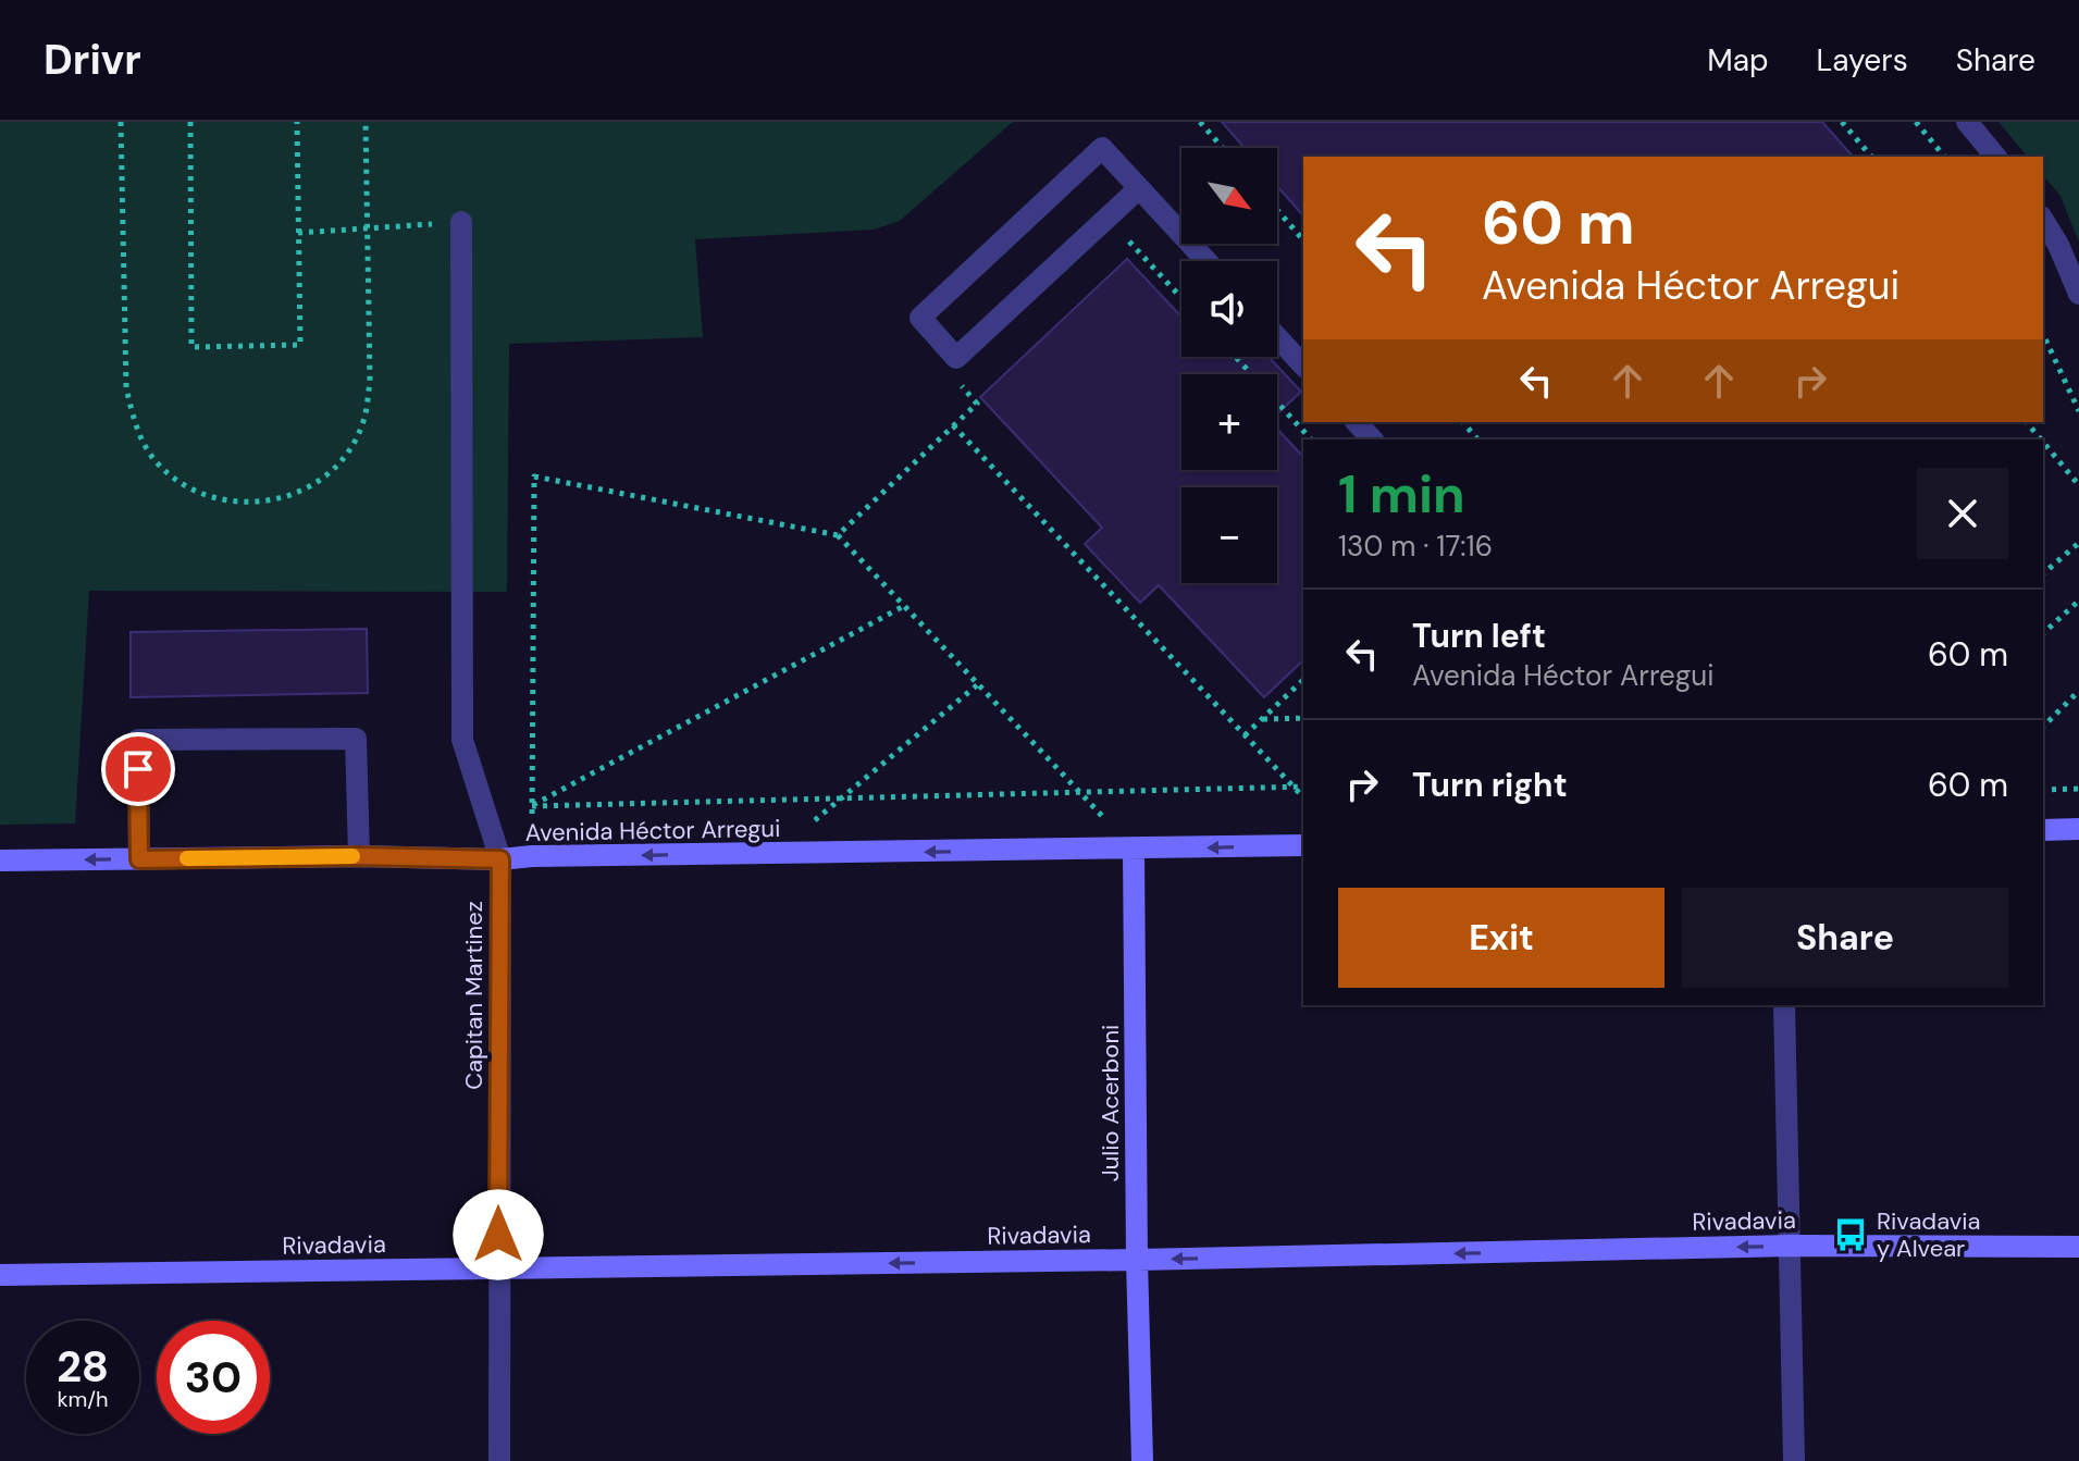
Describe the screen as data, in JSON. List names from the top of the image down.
{
  "streets": {
    "street": [
      "Avenida Héctor Arregui",
      "Capitan Martinez",
      "Julio Acerboni",
      "Rivadavia"
    ]
  },
  "crossings": [
    ["Avenida Héctor Arregui", "Capitan Martinez"],
    ["Avenida Héctor Arregui", "Julio Acerboni"],
    ["Capitan Martinez", "Rivadavia"],
    ["Julio Acerboni", "Rivadavia"]
  ],
  "one_way": ["Avenida Héctor Arregui", "Rivadavia"],
  "places": {
    "bus stop": ["Rivadavia y Alvear"]
  },
  "north": "bottom right",
  "page": {
    "header": "Drivr",
    "nav": ["Map", "Layers", "Share"],
    "map_buttons": ["+", "−"],
    "turn": ["60 m", "Avenida Héctor Arregui"],
    "heading": ["1 min", "130 m · 17:16"],
    "list": [
      {
        "name": "Turn left",
        "note": "Avenida Héctor Arregui",
        "value": "60 m"
      },
      {
        "name": "Turn right",
        "value": "60 m"
      }
    ],
    "buttons": ["Exit", "Share"],
    "speed": "28 km/h",
    "limit": "30"
  }
}
